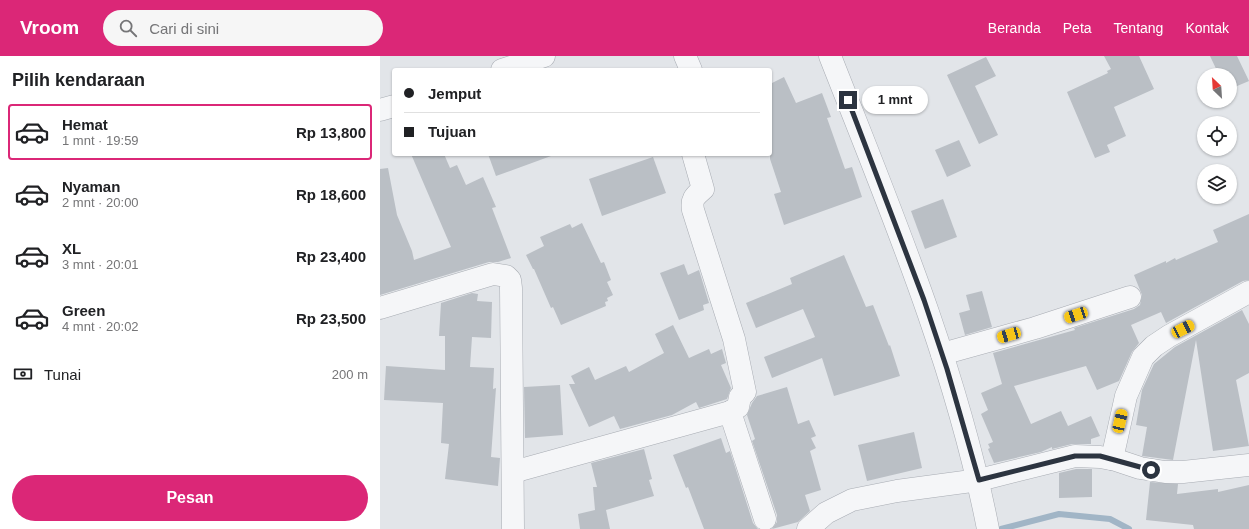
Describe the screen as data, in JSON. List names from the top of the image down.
{
  "north": "top left",
  "page": {
    "header": "Vroom",
    "search": "Cari di sini",
    "nav": [
      "Beranda",
      "Peta",
      "Tentang",
      "Kontak"
    ],
    "heading": "Pilih kendaraan",
    "banner": ["Jemput", "Tujuan"],
    "bubble": "1 mnt",
    "list": [
      {
        "name": "Hemat",
        "note": "1 mnt · 19:59",
        "value": "Rp 13,800"
      },
      {
        "name": "Nyaman",
        "note": "2 mnt · 20:00",
        "value": "Rp 18,600"
      },
      {
        "name": "XL",
        "note": "3 mnt · 20:01",
        "value": "Rp 23,400"
      },
      {
        "name": "Green",
        "note": "4 mnt · 20:02",
        "value": "Rp 23,500"
      }
    ],
    "pay": ["Tunai", "200 m"],
    "buttons": "Pesan"
  }
}
